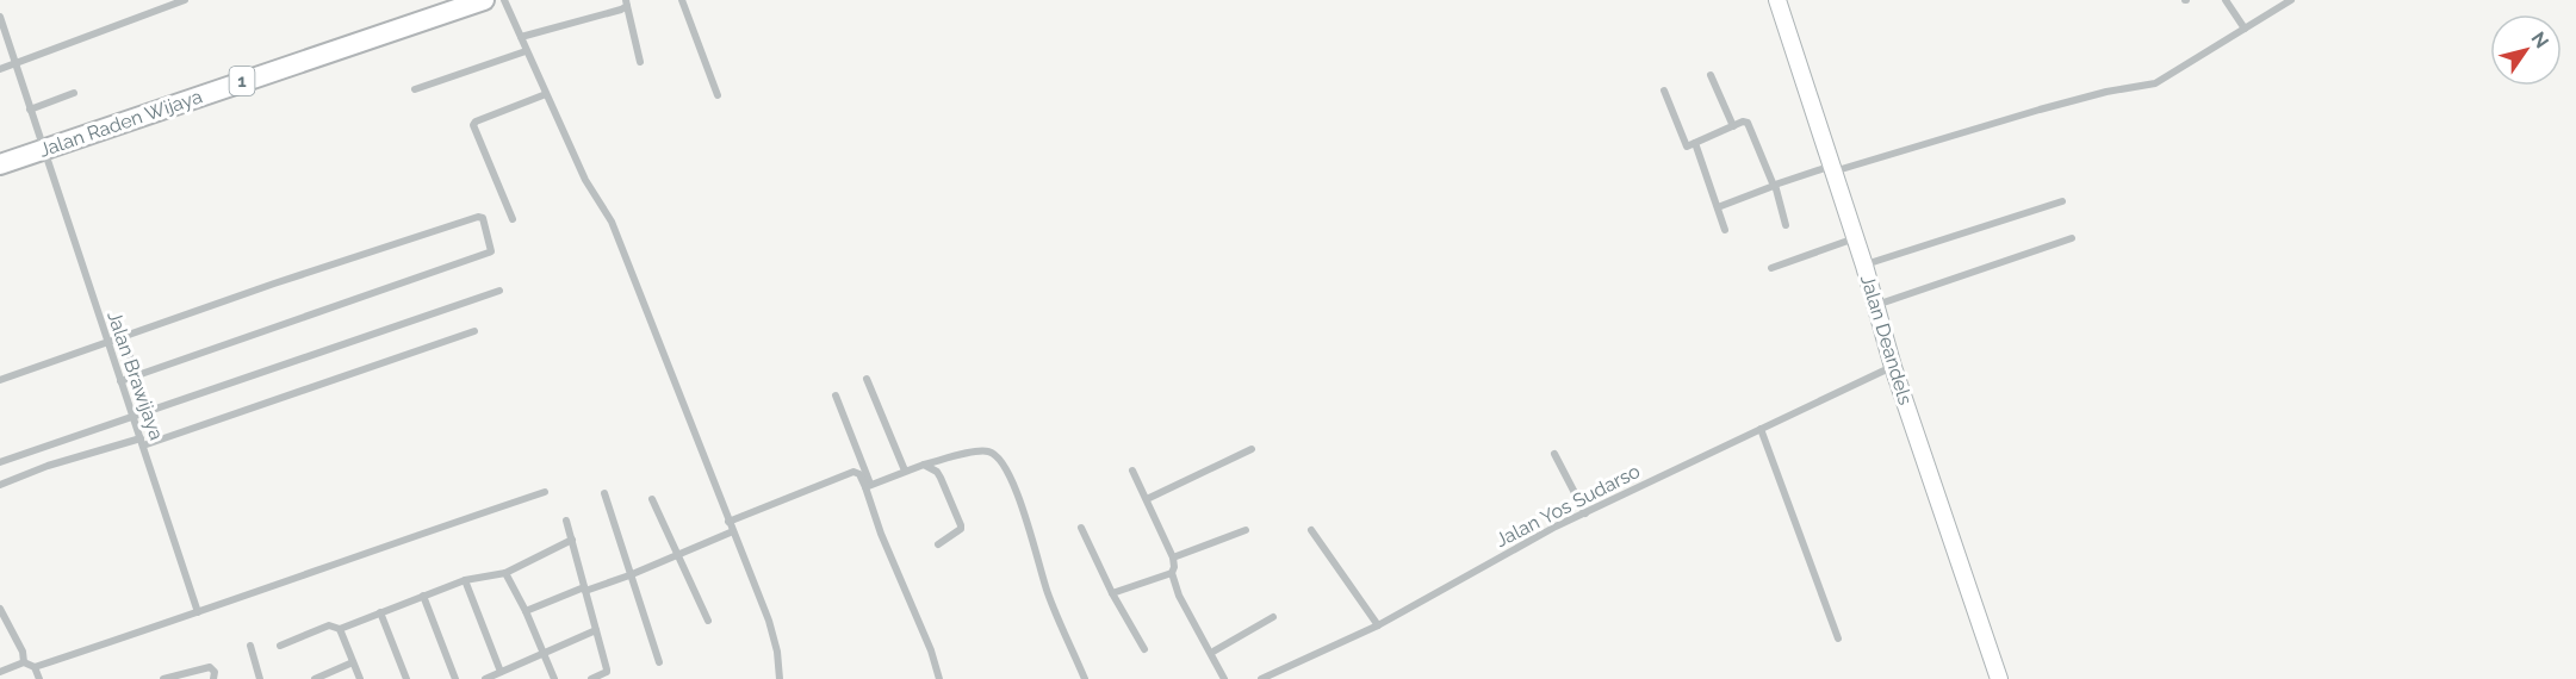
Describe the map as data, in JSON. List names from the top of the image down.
{
  "streets": {
    "highway": ["1", "Jalan Raden Wijaya"],
    "street": ["Jalan Deandels", "Jalan Brawijaya", "Jalan Yos Sudarso"]
  },
  "crossings": [
    ["Jalan Raden Wijaya", "Jalan Brawijaya"],
    ["Jalan Deandels", "Jalan Yos Sudarso"]
  ],
  "north": "top right"
}
